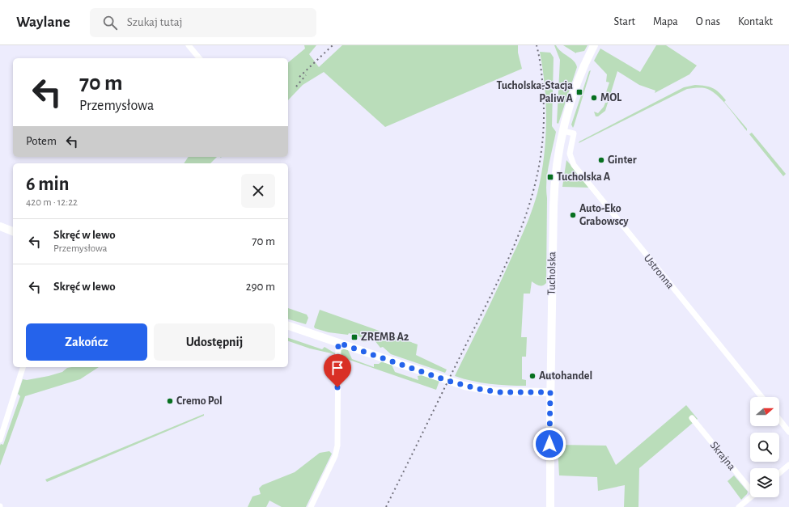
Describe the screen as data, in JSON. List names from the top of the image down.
{
  "streets": {
    "main road": ["Tucholska"],
    "street": ["Ustronna", "Skrajna"]
  },
  "crossings": [
    ["Ustronna", "Tucholska"]
  ],
  "places": {
    "transit": ["Tucholska-Stacja Paliw A", "Tucholska A", "ZREMB A2"],
    "other": [
      "MOL",
      "Ginter",
      "Auto-Eko Grabowscy",
      "Autohandel",
      "Cremo Pol"
    ]
  },
  "north": "right",
  "page": {
    "header": "Waylane",
    "search": "Szukaj tutaj",
    "nav": [
      "Start",
      "Mapa",
      "O nas",
      "Kontakt"
    ],
    "turn": ["70 m", "Przemysłowa"],
    "then": "Potem",
    "heading": ["6 min", "420 m · 12:22"],
    "list": [
      {
        "name": "Skręć w lewo",
        "note": "Przemysłowa",
        "value": "70 m"
      },
      {
        "name": "Skręć w lewo",
        "value": "290 m"
      }
    ],
    "buttons": ["Zakończ", "Udostępnij"]
  }
}
